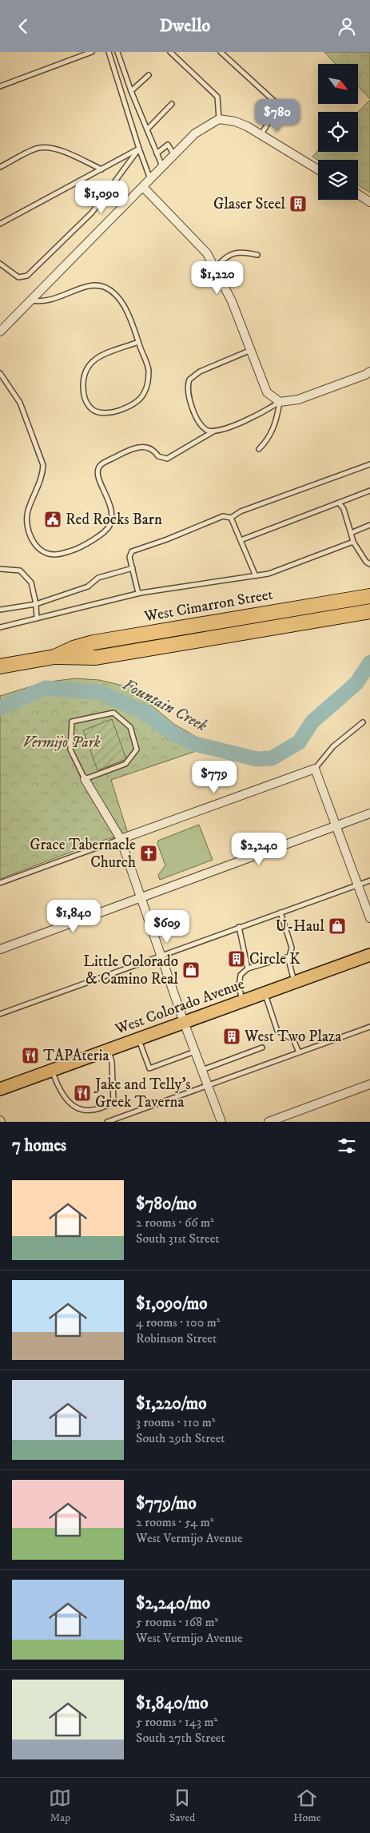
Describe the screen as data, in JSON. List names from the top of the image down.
{
  "streets": {
    "highway": ["West Cimarron Street"],
    "main road": ["West Colorado Avenue"]
  },
  "water": ["Fountain Creek"],
  "parks": ["Vermijo Park"],
  "places": {
    "building": ["Glaser Steel", "Circle K", "West Two Plaza"],
    "public building": ["Red Rocks Barn"],
    "church": ["Grace Tabernacle Church"],
    "shop": ["U-Haul", "Little Colorado & Camino Real"],
    "restaurant": ["TAPAteria", "Jake and Telly’s Greek Taverna"]
  },
  "north": "bottom right",
  "page": {
    "header": "Dwello",
    "price": [
      "$780",
      "$1,090",
      "$1,220",
      "$779",
      "$2,240",
      "$1,840",
      "$609"
    ],
    "heading": "7 homes",
    "list": [
      {
        "name": "$780/mo",
        "note": "2 rooms · 66 m² · South 31st Street"
      },
      {
        "name": "$1,090/mo",
        "note": "4 rooms · 100 m² · Robinson Street"
      },
      {
        "name": "$1,220/mo",
        "note": "3 rooms · 110 m² · South 29th Street"
      },
      {
        "name": "$779/mo",
        "note": "2 rooms · 54 m² · West Vermijo Avenue"
      },
      {
        "name": "$2,240/mo",
        "note": "5 rooms · 168 m² · West Vermijo Avenue"
      },
      {
        "name": "$1,840/mo",
        "note": "5 rooms · 143 m² · South 27th Street"
      }
    ],
    "tabs": ["Map", "Saved", "Home"]
  }
}
